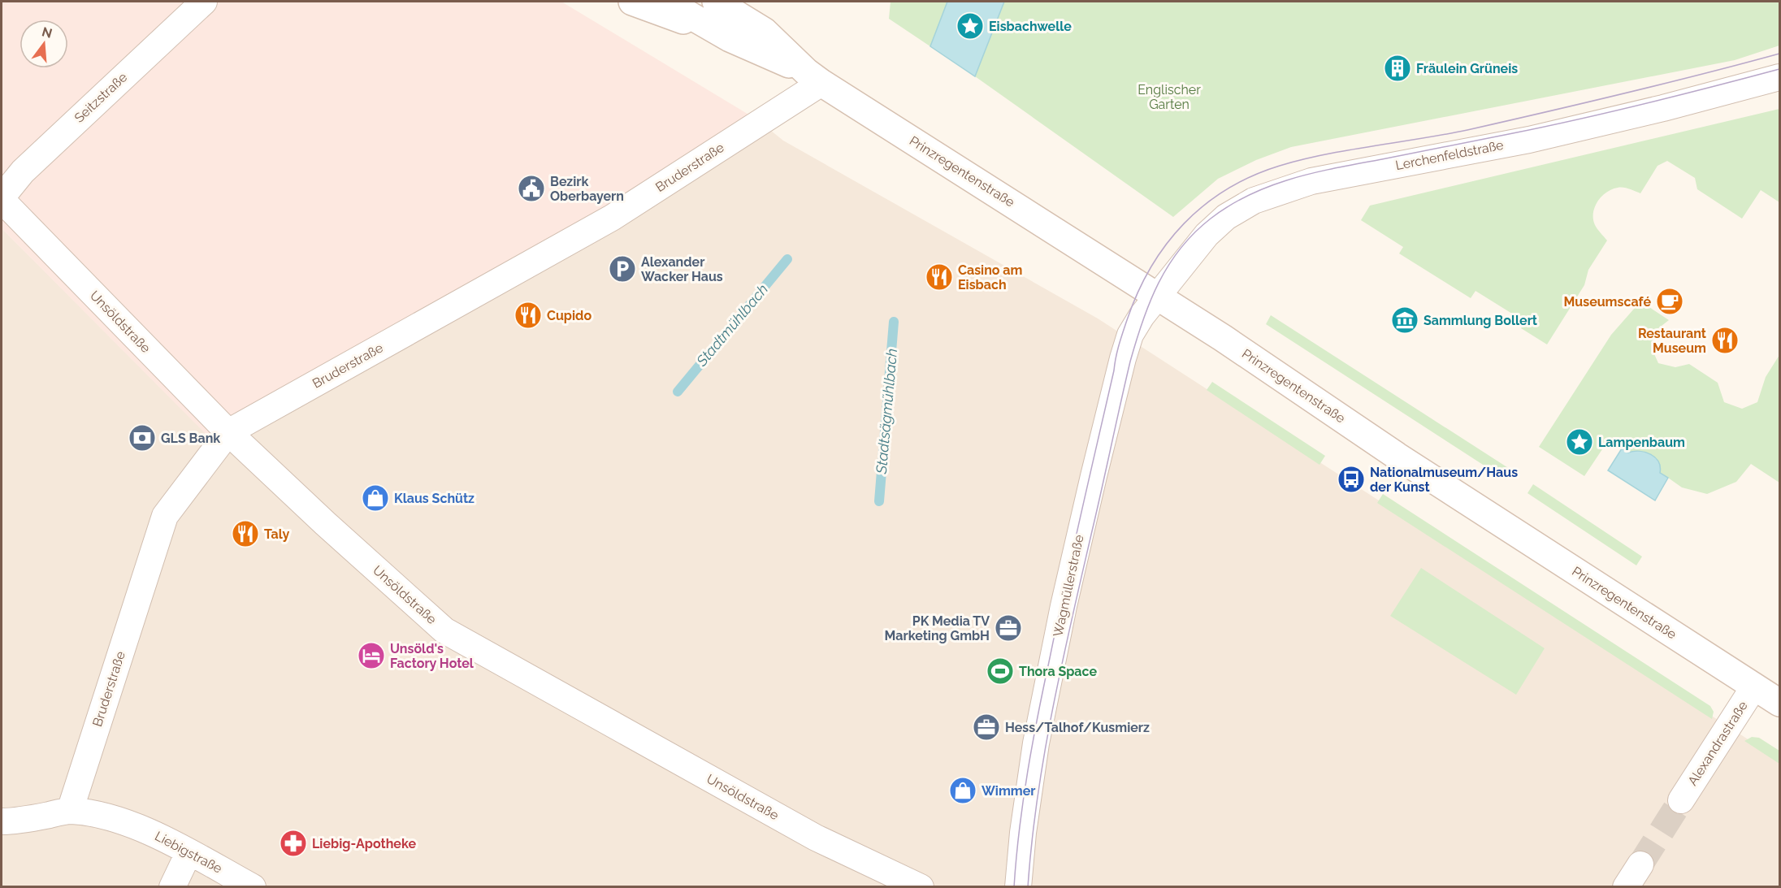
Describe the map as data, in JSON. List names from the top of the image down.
{
  "streets": {
    "main road": ["Prinzregentenstraße"],
    "street": [
      "Seitzstraße",
      "Lerchenfeldstraße",
      "Bruderstraße",
      "Unsöldstraße",
      "Wagmüllerstraße",
      "Alexandrastraße",
      "Liebigstraße"
    ]
  },
  "crossings": [
    ["Seitzstraße", "Unsöldstraße"],
    ["Lerchenfeldstraße", "Prinzregentenstraße"],
    ["Lerchenfeldstraße", "Wagmüllerstraße"],
    ["Bruderstraße", "Prinzregentenstraße"],
    ["Bruderstraße", "Unsöldstraße"],
    ["Bruderstraße", "Liebigstraße"],
    ["Prinzregentenstraße", "Wagmüllerstraße"],
    ["Prinzregentenstraße", "Alexandrastraße"]
  ],
  "water": ["Stadtmühlbach", "Stadtsägmühlbach"],
  "parks": ["Englischer Garten"],
  "places": {
    "place": ["Eisbachwelle", "Lampenbaum"],
    "building": ["Fräulein Grüneis"],
    "public building": ["Bezirk Oberbayern"],
    "parking": ["Alexander Wacker Haus"],
    "restaurant": [
      "Casino am Eisbach",
      "Cupido",
      "Restaurant Museum",
      "Taly"
    ],
    "cafe": ["Museumscafé"],
    "museum": ["Sammlung Bollert"],
    "bank": ["GLS Bank"],
    "bus stop": ["Nationalmuseum/Haus der Kunst"],
    "shop": ["Klaus Schütz", "Wimmer"],
    "office": ["PK Media TV Marketing GmbH", "Hess/Talhof/Kusmierz"],
    "hotel": ["Unsöld's Factory Hotel"],
    "sports": ["Thora Space"],
    "pharmacy": ["Liebig-Apotheke"]
  },
  "north": "top"
}
